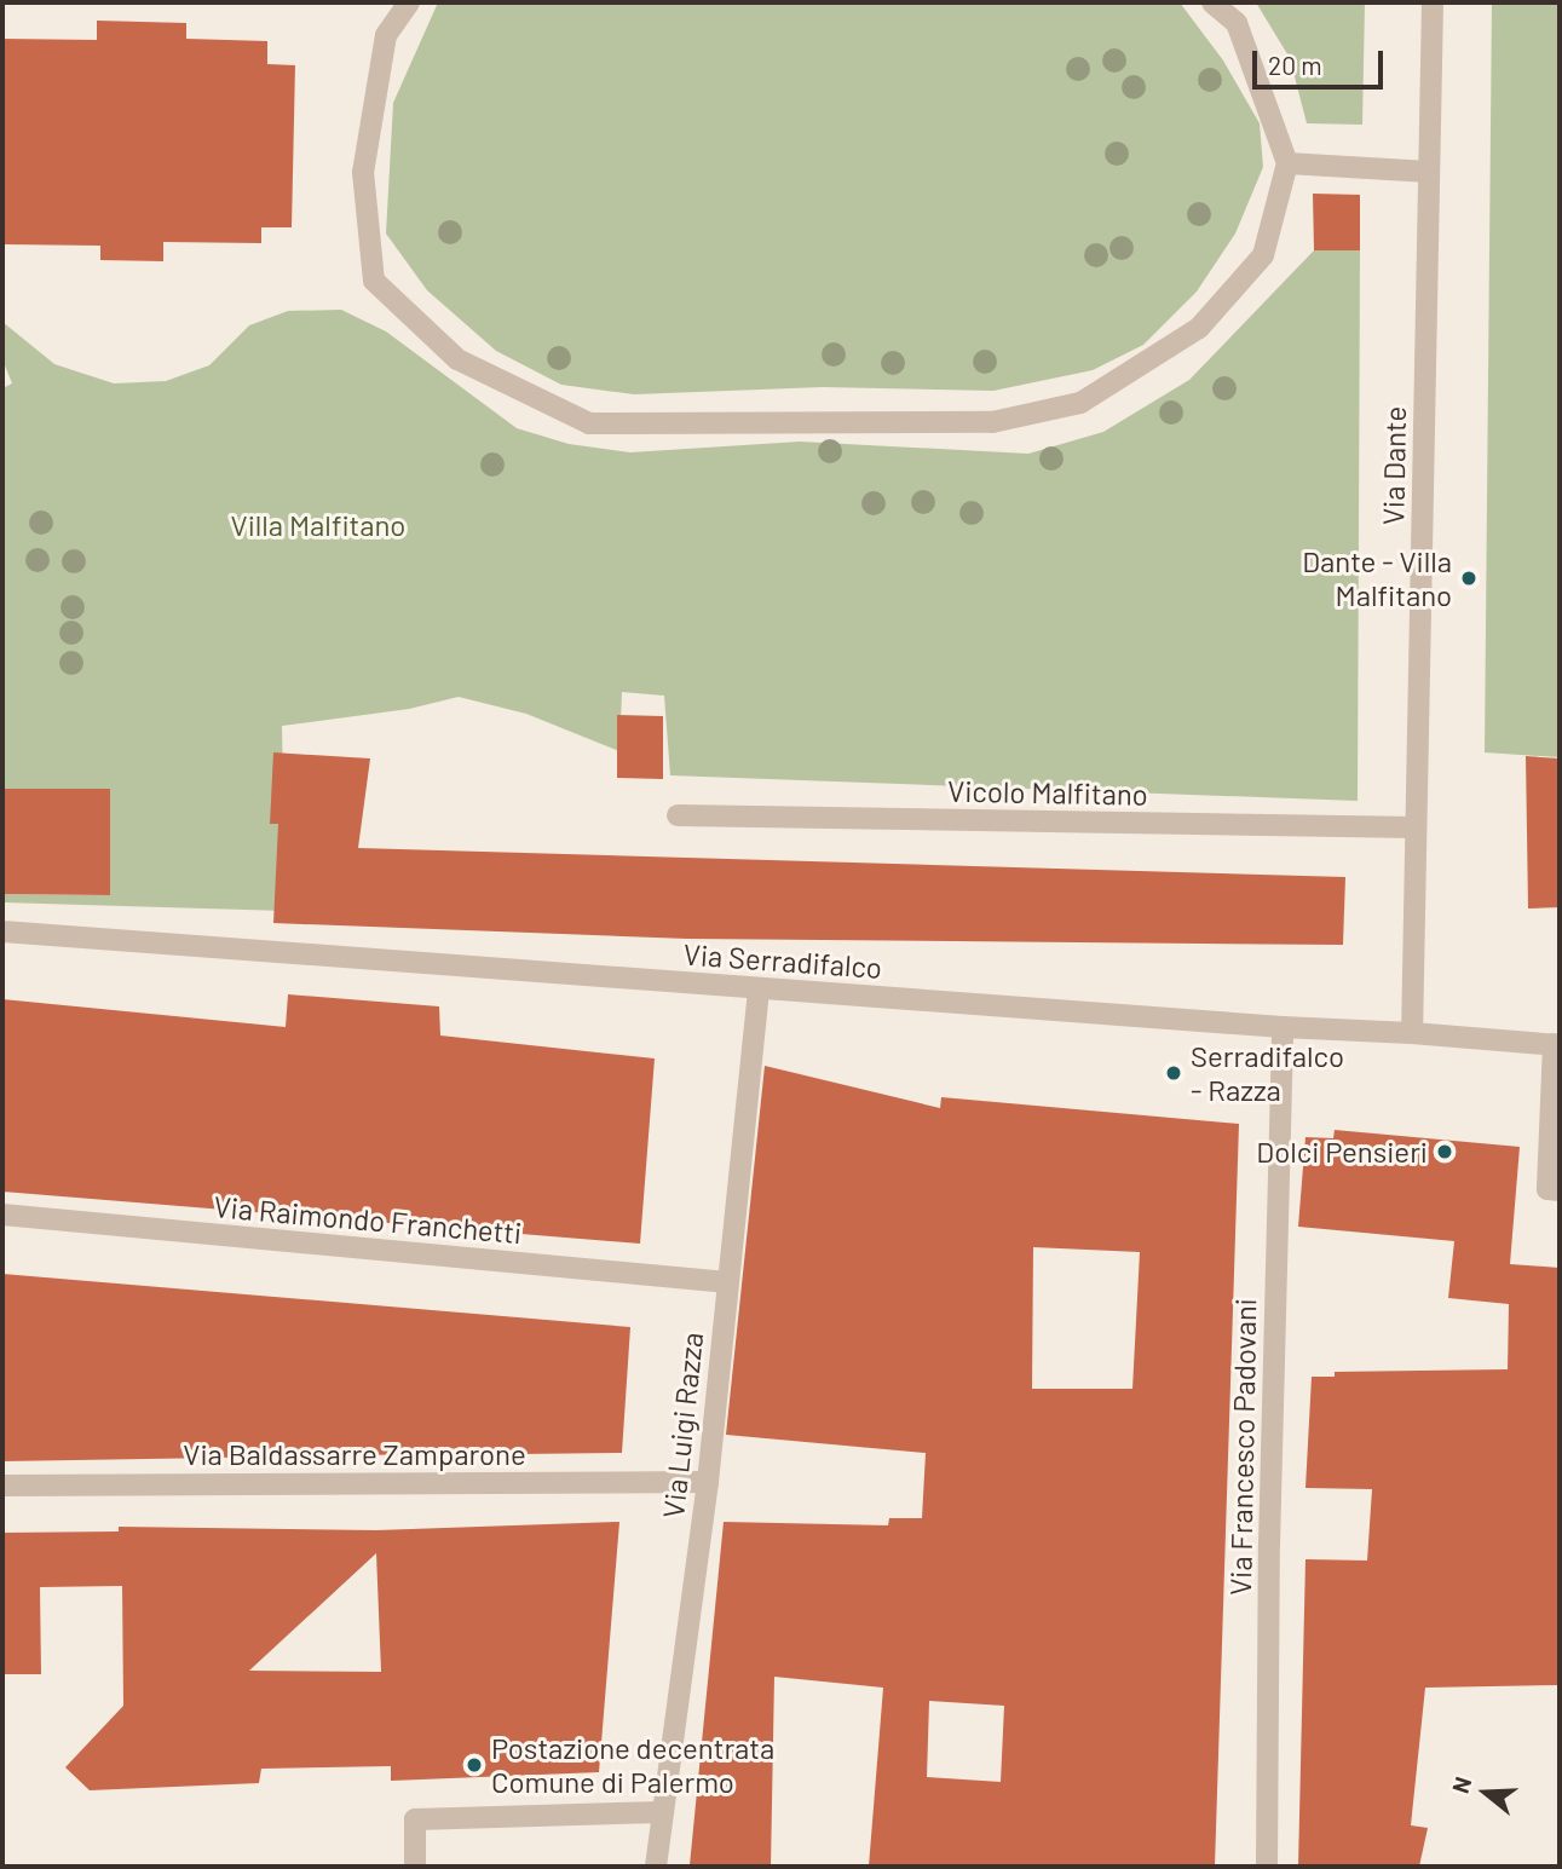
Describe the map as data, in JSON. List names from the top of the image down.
{
  "streets": {
    "street": [
      "Via Dante",
      "Vicolo Malfitano",
      "Via Serradifalco",
      "Via Raimondo Franchetti",
      "Via Luigi Razza",
      "Via Francesco Padovani",
      "Via Baldassarre Zamparone"
    ]
  },
  "crossings": [
    ["Via Dante", "Vicolo Malfitano"],
    ["Via Dante", "Via Serradifalco"],
    ["Via Serradifalco", "Via Luigi Razza"],
    ["Via Serradifalco", "Via Francesco Padovani"],
    ["Via Raimondo Franchetti", "Via Luigi Razza"],
    ["Via Luigi Razza", "Via Baldassarre Zamparone"]
  ],
  "parks": ["Villa Malfitano"],
  "places": [
    "Dante - Villa Malfitano",
    "Serradifalco - Razza",
    "Dolci Pensieri",
    "Postazione decentrata Comune di Palermo"
  ],
  "scale_bar": "20 m",
  "north": "left"
}
